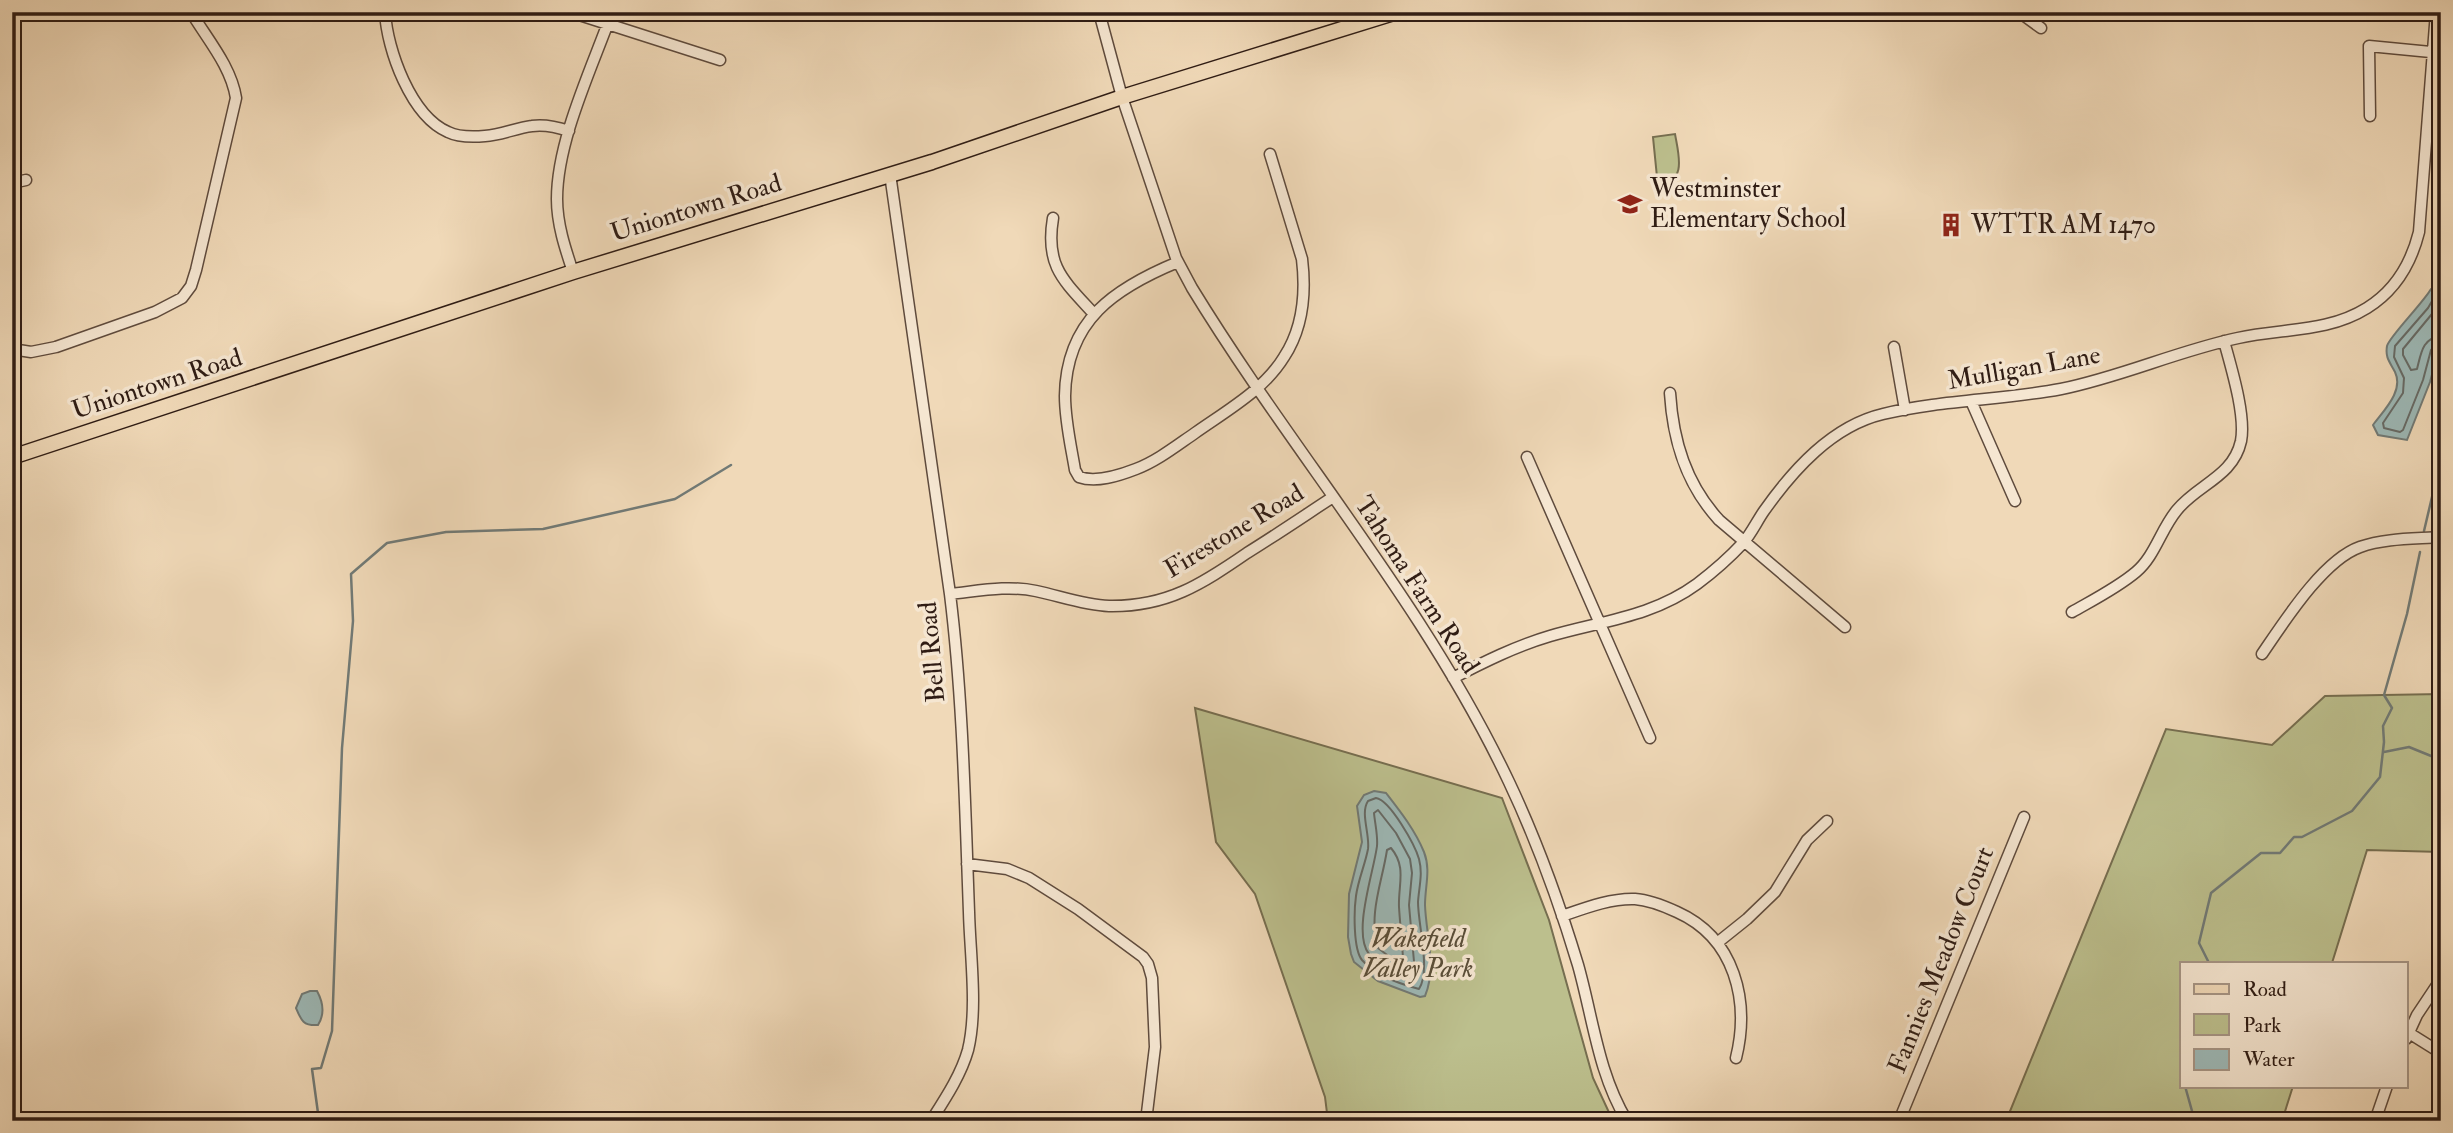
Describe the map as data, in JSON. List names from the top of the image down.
{
  "streets": {
    "main road": ["Uniontown Road"],
    "street": [
      "Mulligan Lane",
      "Firestone Road",
      "Tahoma Farm Road",
      "Bell Road",
      "Fannies Meadow Court"
    ]
  },
  "crossings": [
    ["Uniontown Road", "Tahoma Farm Road"],
    ["Uniontown Road", "Bell Road"],
    ["Mulligan Lane", "Tahoma Farm Road"],
    ["Firestone Road", "Tahoma Farm Road"],
    ["Firestone Road", "Bell Road"]
  ],
  "parks": ["Wakefield Valley Park"],
  "places": {
    "school or university": ["Westminster Elementary School"],
    "building": ["WTTR AM 1470"]
  },
  "legend": ["Road", "Park", "Water"]
}
